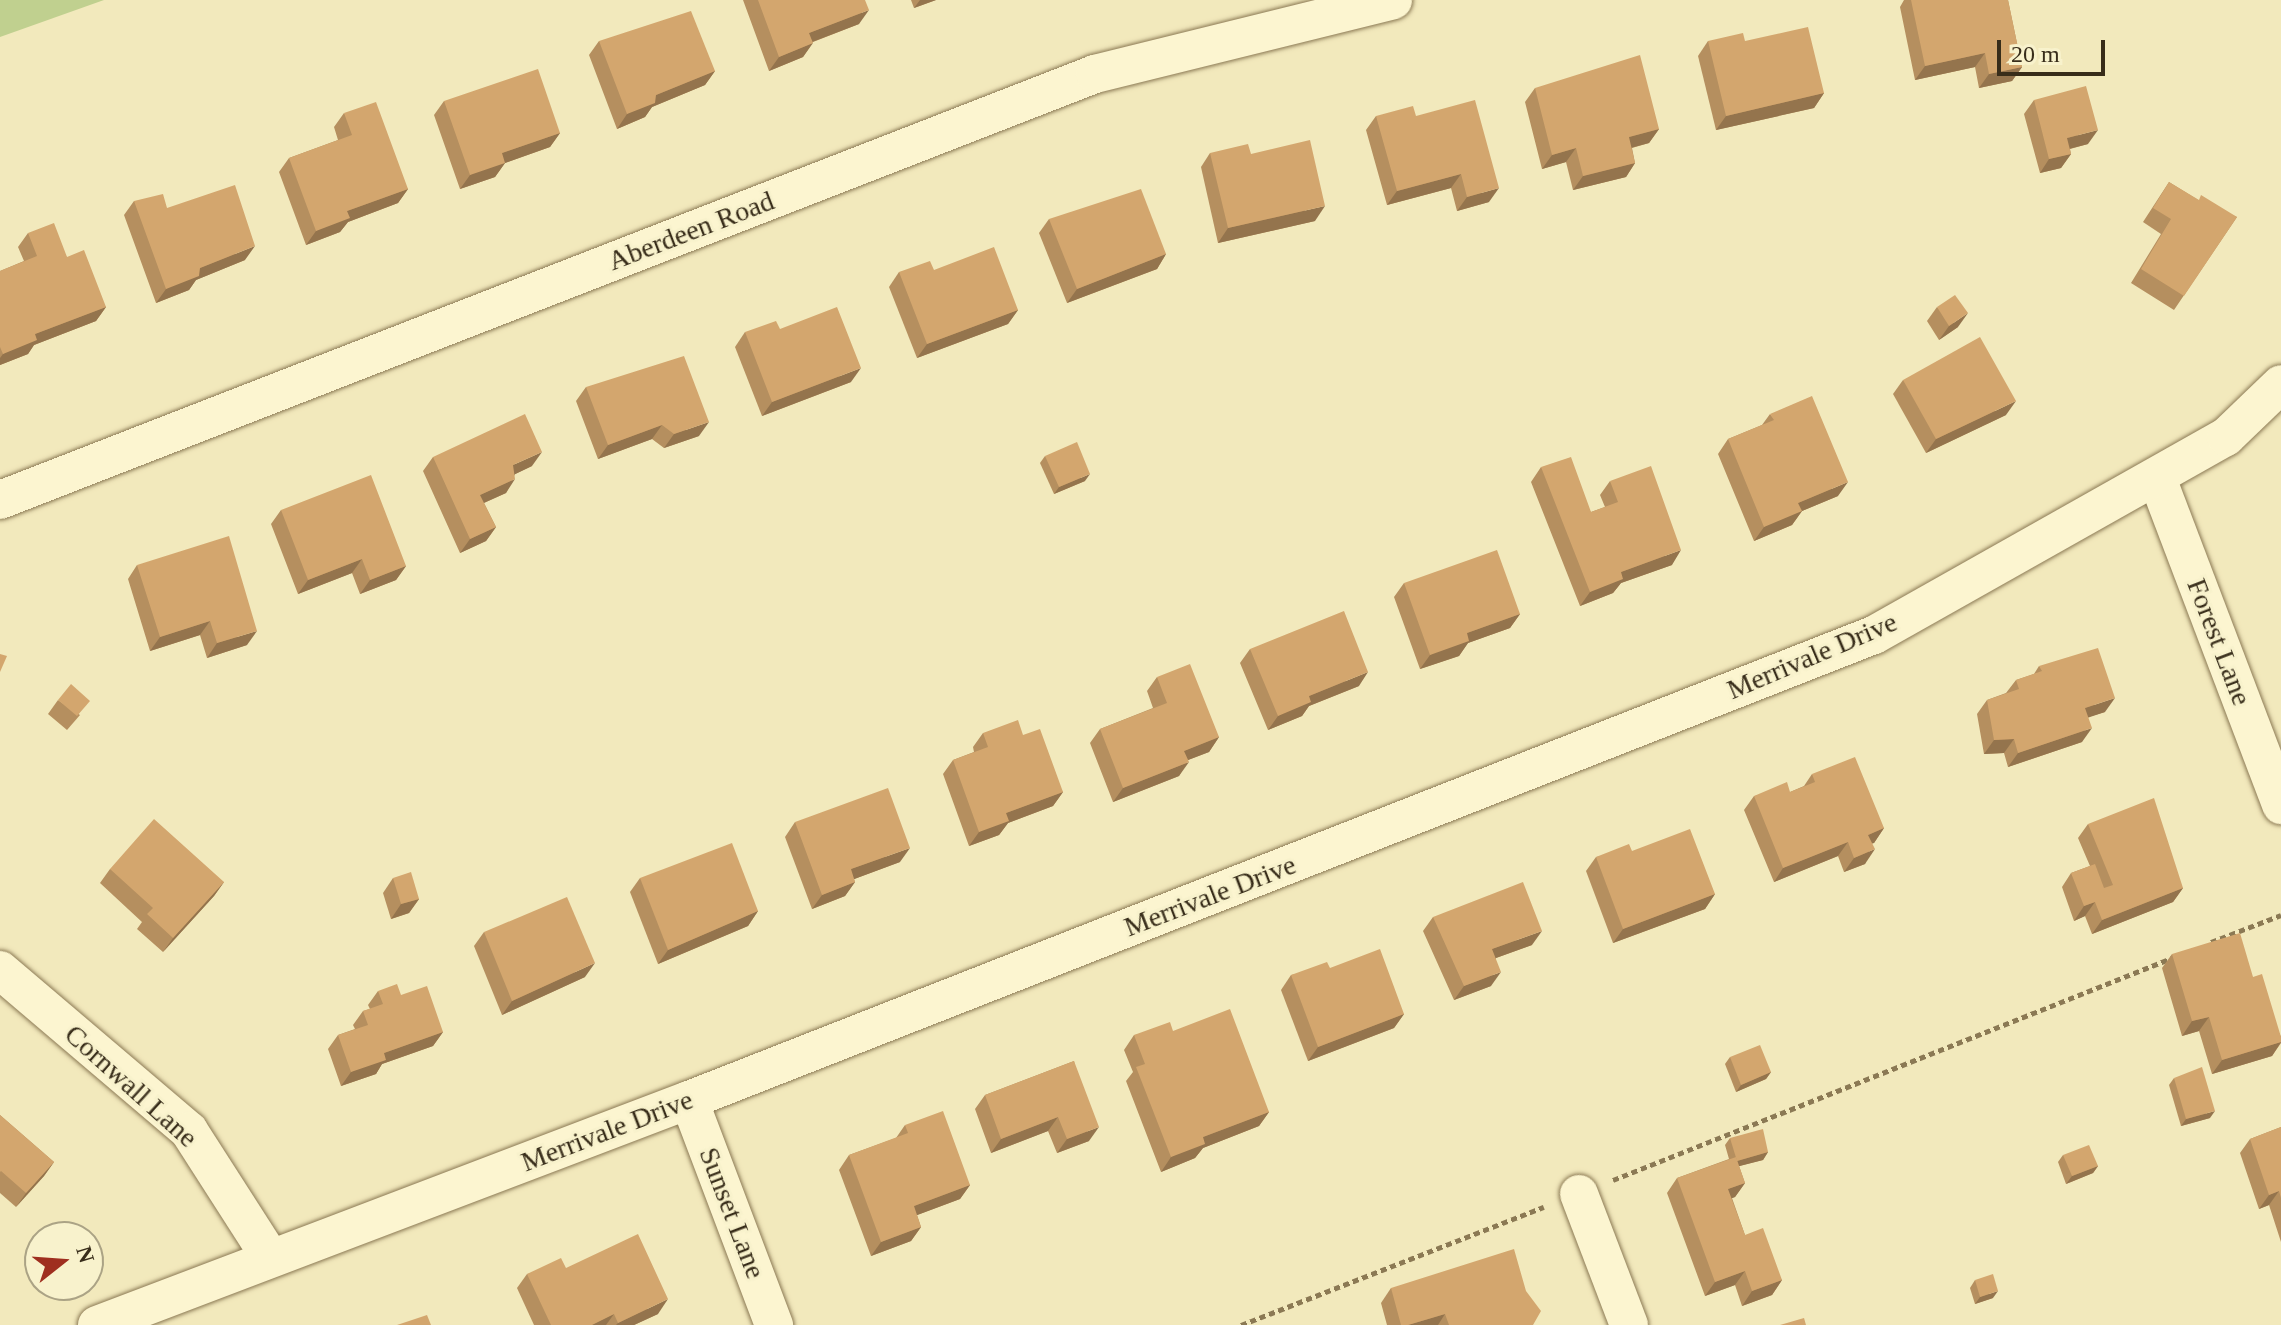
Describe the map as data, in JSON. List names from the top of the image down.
{
  "streets": {
    "street": [
      "Aberdeen Road",
      "Forest Lane",
      "Merrivale Drive",
      "Cornwall Lane",
      "Sunset Lane"
    ]
  },
  "crossings": [
    ["Forest Lane", "Merrivale Drive"],
    ["Merrivale Drive", "Cornwall Lane"],
    ["Merrivale Drive", "Sunset Lane"]
  ],
  "scale_bar": "20 m",
  "north": "right"
}
